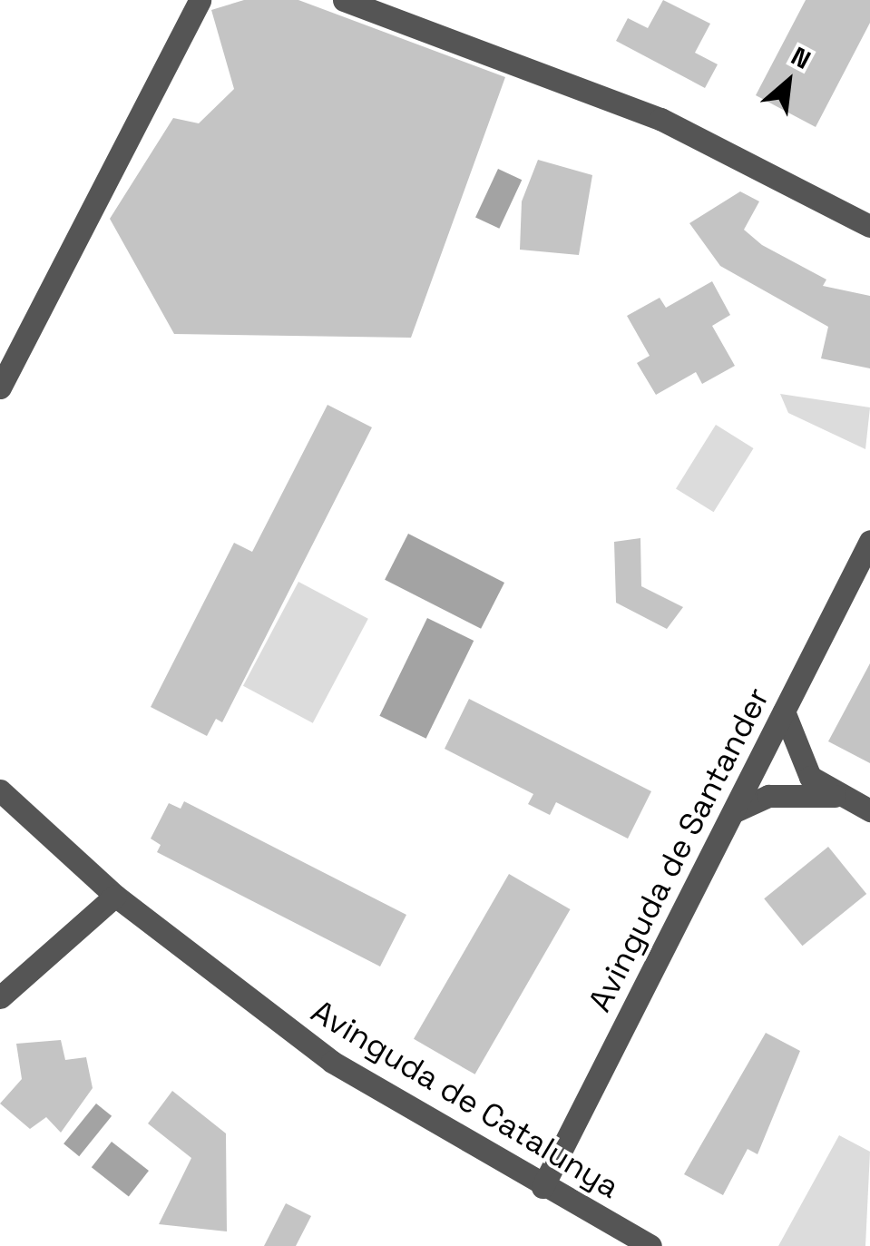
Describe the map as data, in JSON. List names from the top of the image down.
{
  "streets": {
    "street": ["Avinguda de Santander", "Avinguda de Catalunya"]
  },
  "crossings": [
    ["Avinguda de Santander", "Avinguda de Catalunya"]
  ],
  "north": "top right"
}
